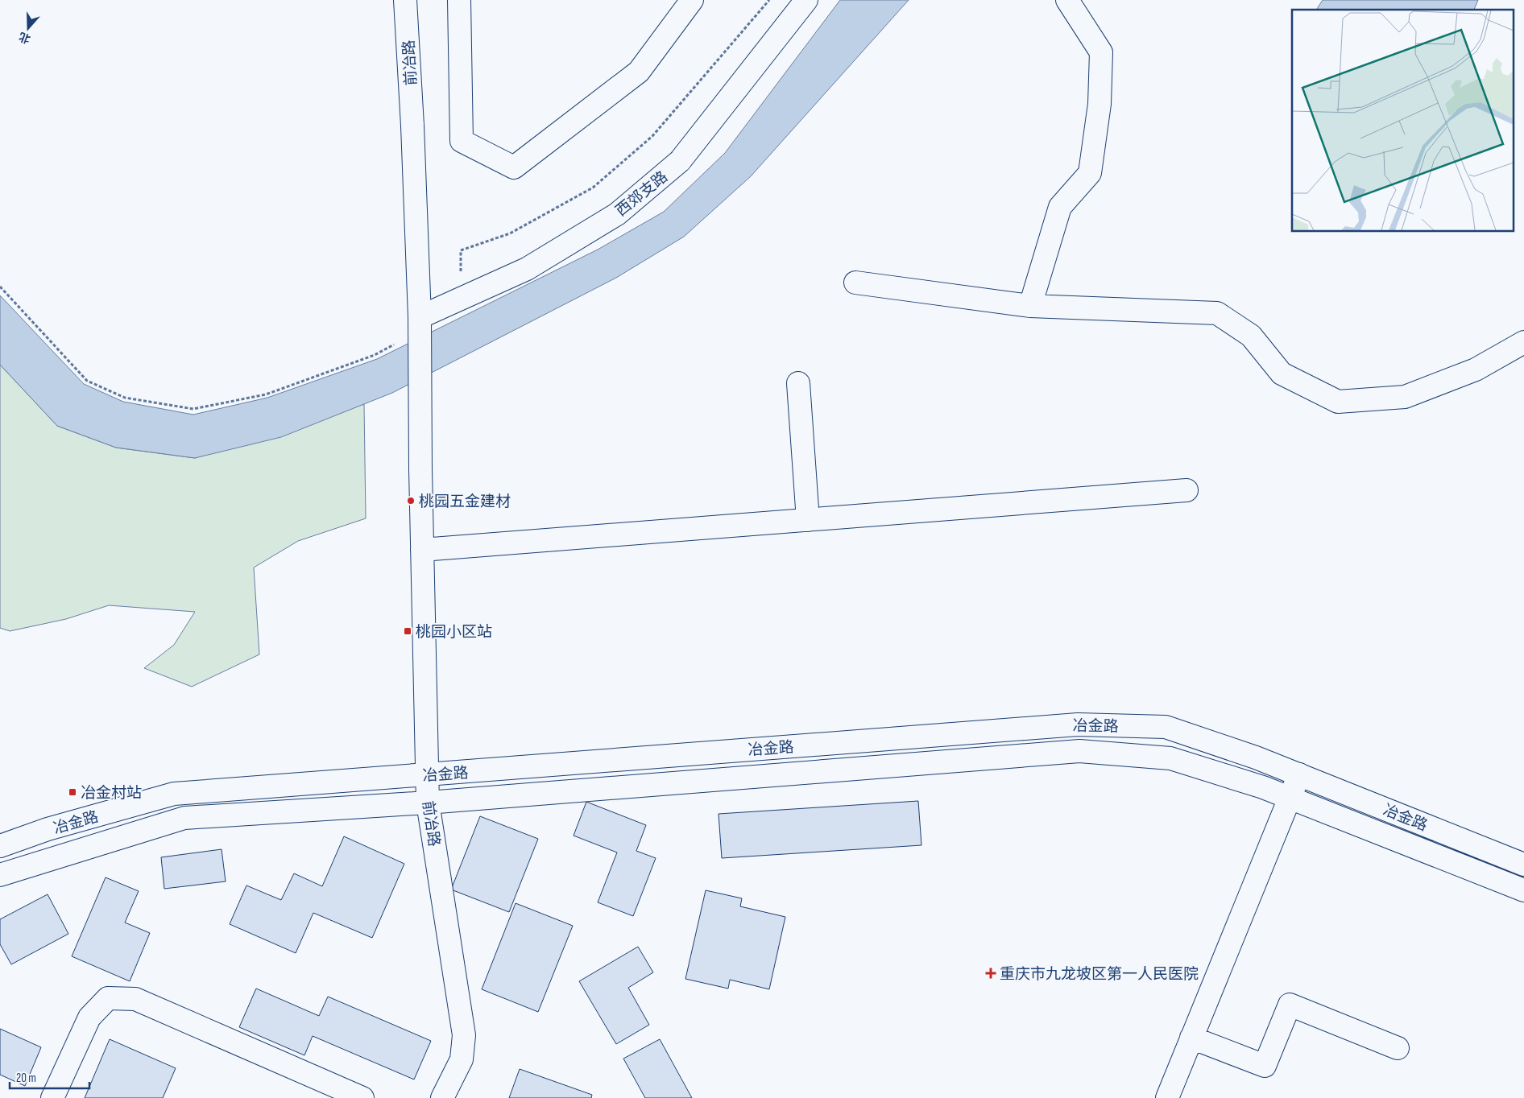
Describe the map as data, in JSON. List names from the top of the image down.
{
  "streets": {
    "street": ["前冶路", "西郊支路", "冶金路"]
  },
  "crossings": [
    ["前冶路", "西郊支路"],
    ["前冶路", "冶金路"]
  ],
  "places": {
    "other": ["桃园五金建材"],
    "transit": ["桃园小区站", "冶金村站"],
    "health": ["重庆市九龙坡区第一人民医院"]
  },
  "scale_bar": "20 m",
  "north": "bottom"
}
